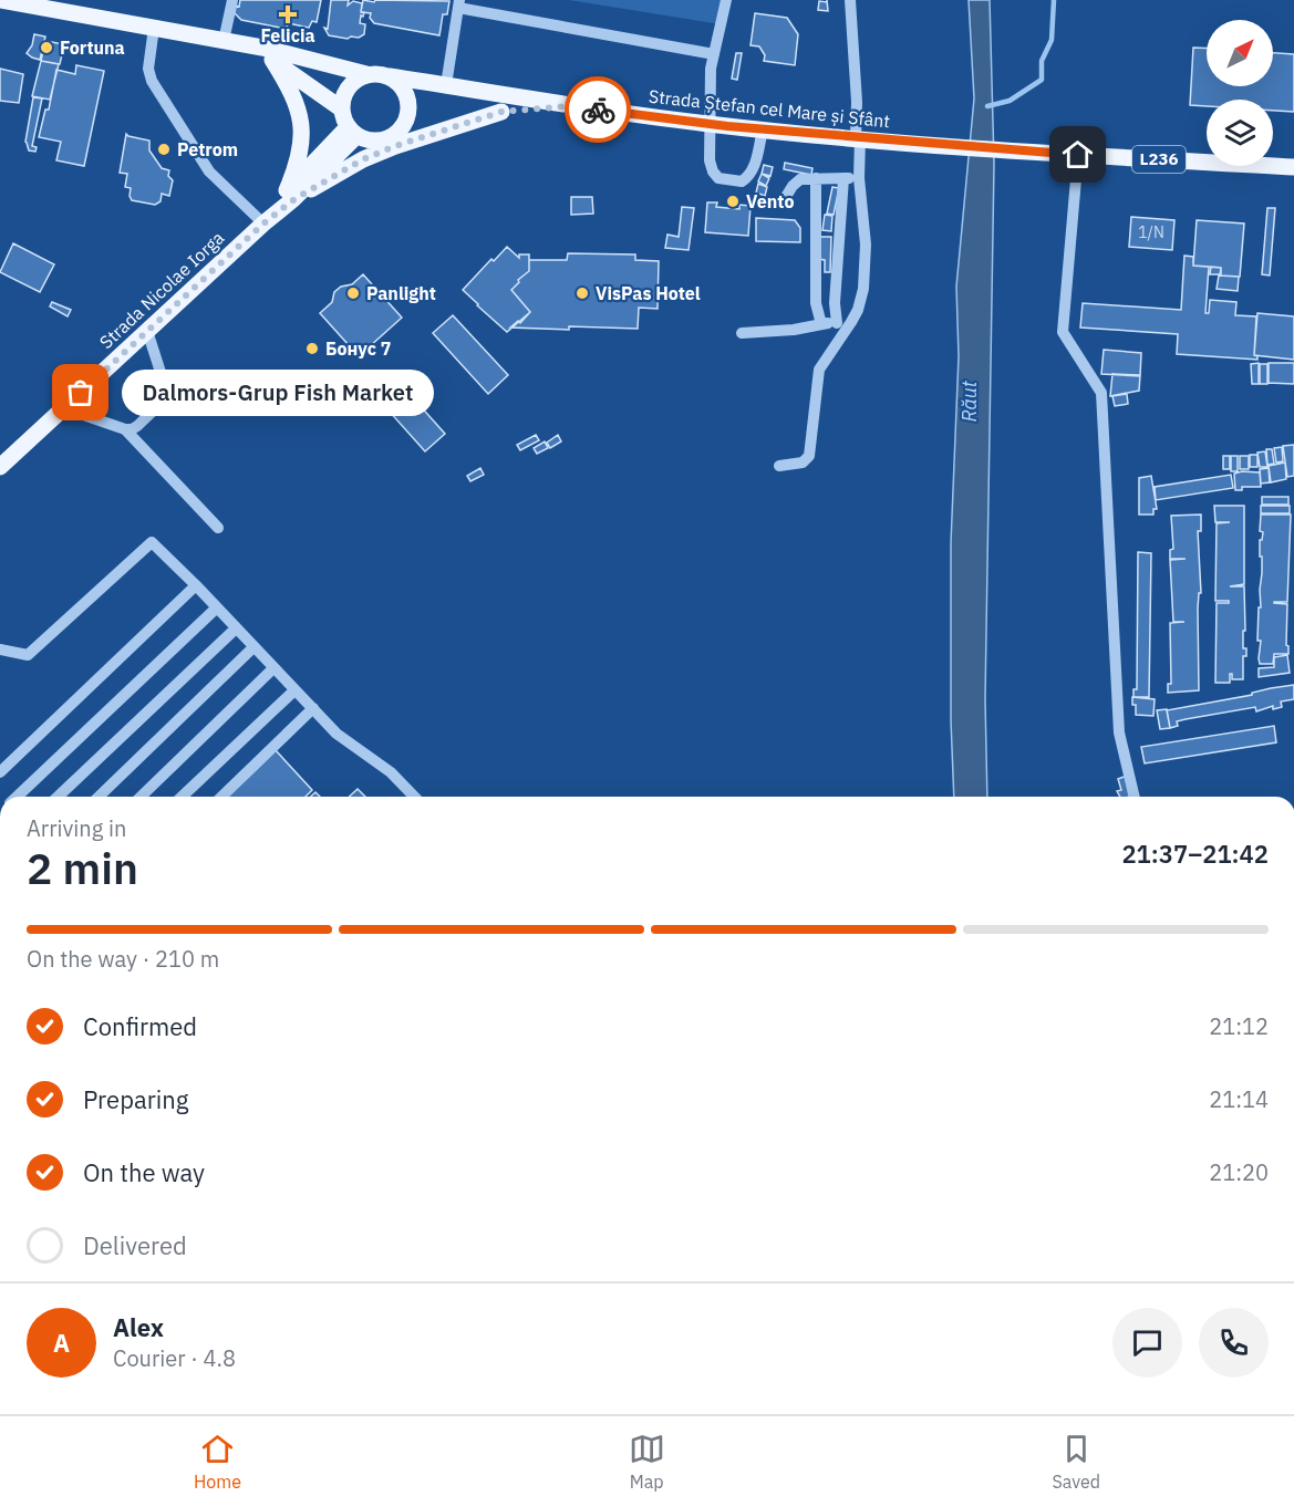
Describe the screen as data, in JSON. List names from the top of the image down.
{
  "streets": {
    "main road": ["Strada Ștefan cel Mare și Sfânt", "L236", "Strada Nicolae Iorga"]
  },
  "crossings": [
    ["Strada Ștefan cel Mare și Sfânt", "L236"],
    ["Strada Ștefan cel Mare și Sfânt", "Strada Nicolae Iorga"]
  ],
  "water": ["Răut"],
  "places": {
    "health": ["Felicia"],
    "other": [
      "Fortuna",
      "Petrom",
      "Vento",
      "Panlight",
      "VisPas Hotel",
      "Бонус 7",
      "Dalmors-Grup Fish Market"
    ]
  },
  "house_numbers": ["1/N"],
  "north": "top right",
  "page": {
    "bubble": "Dalmors-Grup Fish Market",
    "heading": ["2 min", "Arriving in", "21:37–21:42"],
    "panel": ["Alex", "Courier · 4.8"],
    "bar": "On the way · 210 m",
    "list": [
      ["Confirmed", "21:12"],
      ["Preparing", "21:14"],
      ["On the way", "21:20"],
      "Delivered"
    ],
    "round": "A",
    "tabs": ["Home", "Map", "Saved"]
  }
}
